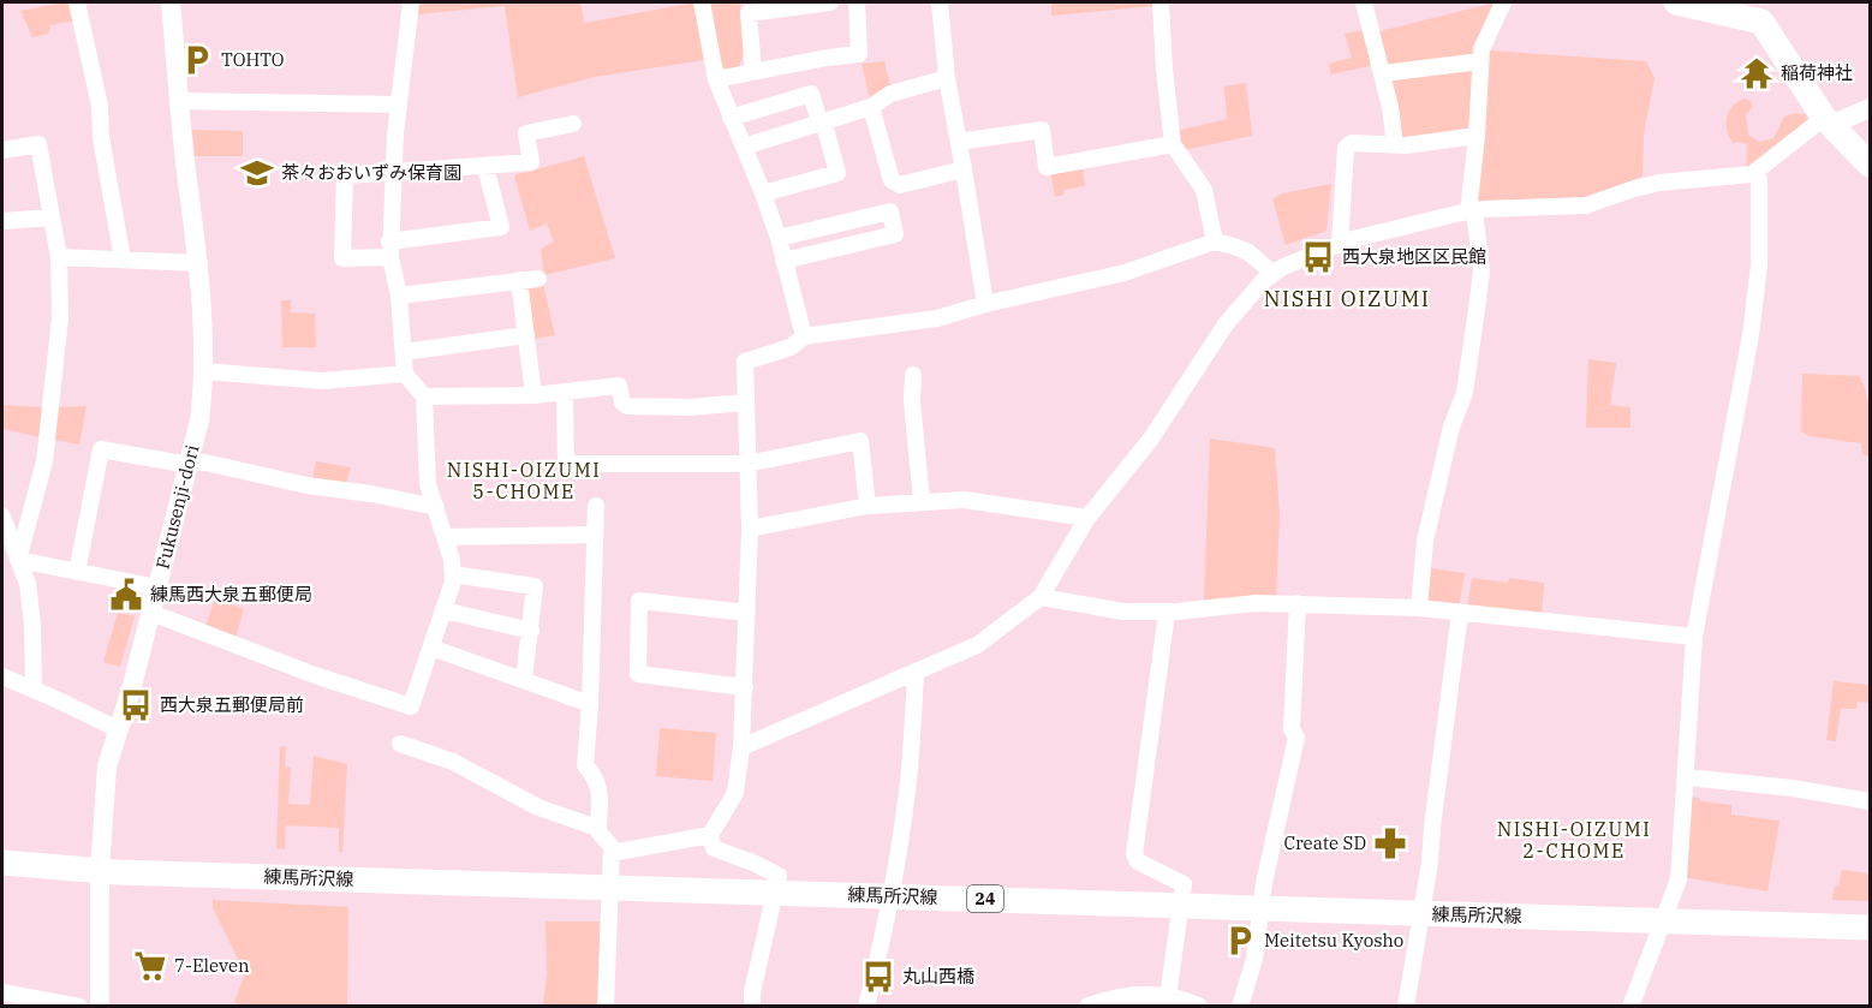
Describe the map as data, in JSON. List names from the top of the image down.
{
  "streets": {
    "main road": ["練馬所沢線", "24"],
    "street": ["Fukusenji-dori"]
  },
  "crossings": [
    ["Fukusenji-dori", "練馬所沢線"]
  ],
  "districts": ["NISHI OIZUMI", "NISHI-OIZUMI 5-CHOME", "NISHI-OIZUMI 2-CHOME"],
  "places": {
    "parking": ["TOHTO", "Meitetsu Kyosho"],
    "temple": ["稲荷神社"],
    "school or university": ["茶々おおいずみ保育園"],
    "bus stop": ["西大泉地区区民館", "西大泉五郵便局前", "丸山西橋"],
    "public building": ["練馬西大泉五郵便局"],
    "pharmacy": ["Create SD"],
    "supermarket": ["7-Eleven"]
  }
}
